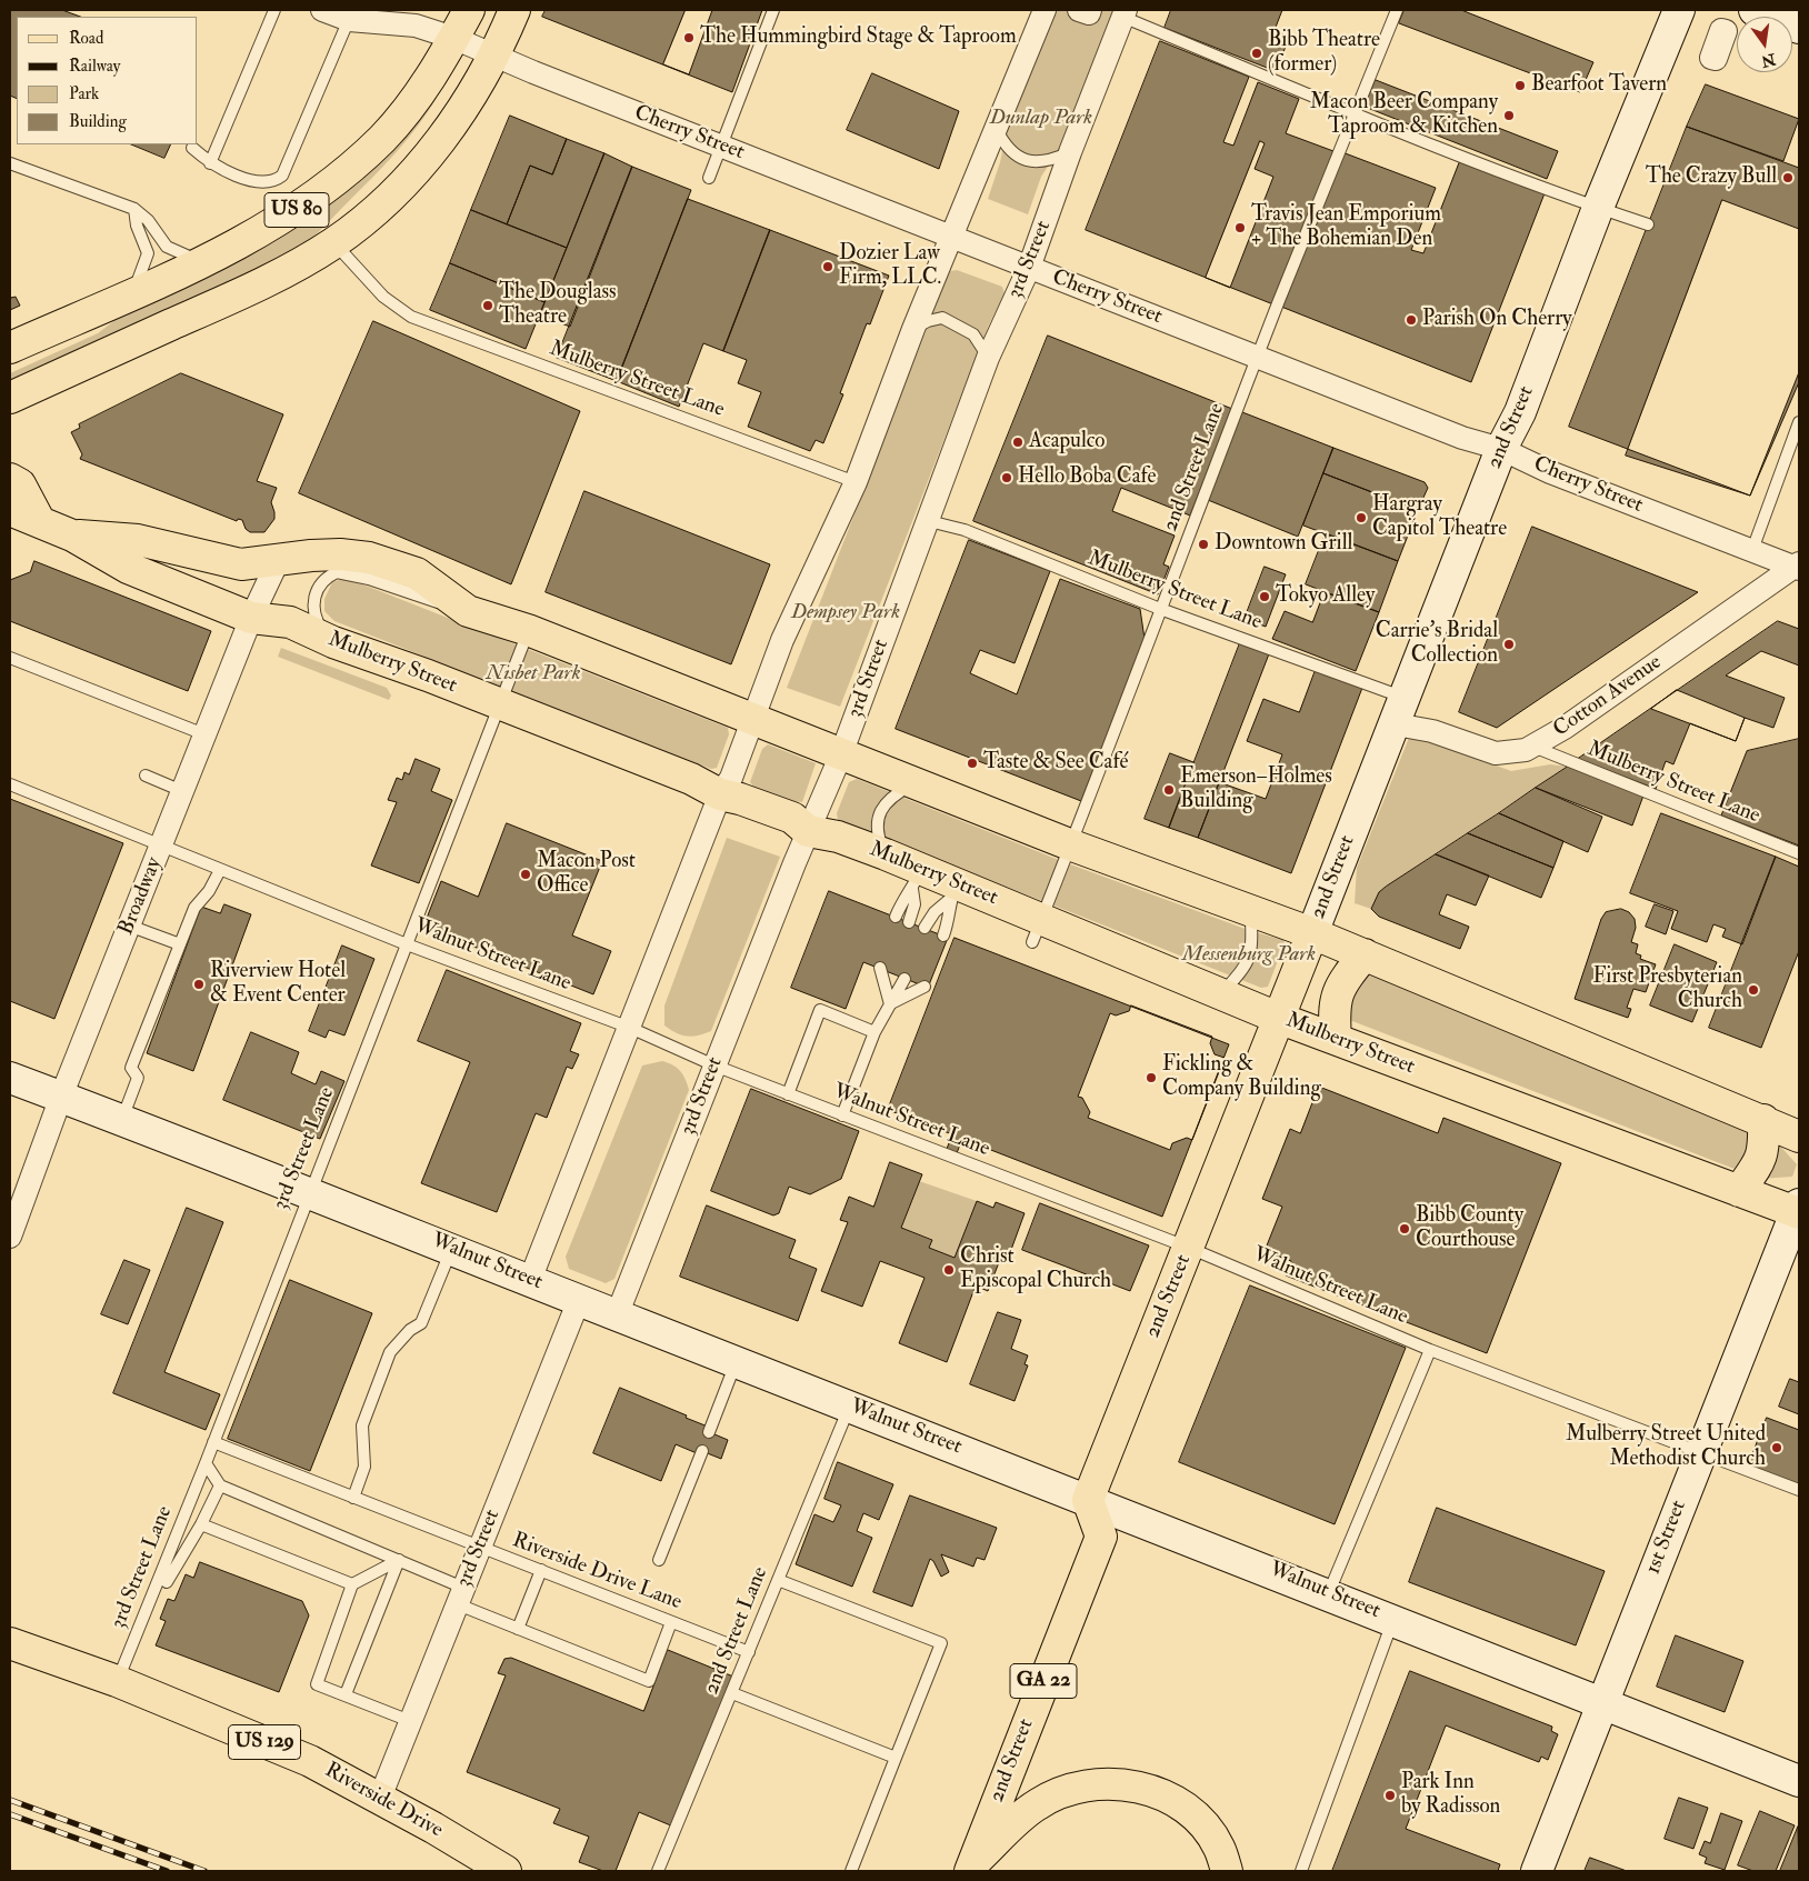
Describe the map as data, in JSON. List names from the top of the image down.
{
  "streets": {
    "main road": [
      "US 80",
      "2nd Street",
      "Mulberry Street",
      "GA 22",
      "US 129",
      "Riverside Drive"
    ],
    "street": [
      "Cherry Street",
      "3rd Street",
      "Cotton Avenue",
      "Broadway",
      "Walnut Street",
      "1st Street"
    ],
    "lane": [
      "Mulberry Street Lane",
      "2nd Street Lane",
      "Walnut Street Lane",
      "3rd Street Lane",
      "Riverside Drive Lane"
    ]
  },
  "crossings": [
    ["Cherry Street", "US 80"],
    ["Cherry Street", "3rd Street"],
    ["Cherry Street", "2nd Street"],
    ["Cherry Street", "2nd Street Lane"],
    ["Cherry Street", "Cotton Avenue"],
    ["US 80", "Mulberry Street Lane"],
    ["3rd Street", "Mulberry Street Lane"],
    ["3rd Street", "Mulberry Street"],
    ["3rd Street", "Walnut Street Lane"],
    ["3rd Street", "Walnut Street"],
    ["3rd Street", "Riverside Drive Lane"],
    ["3rd Street", "Riverside Drive"],
    ["Mulberry Street Lane", "2nd Street"],
    ["Mulberry Street Lane", "2nd Street Lane"],
    ["Mulberry Street Lane", "Cotton Avenue"],
    ["2nd Street", "Mulberry Street"],
    ["2nd Street", "Cotton Avenue"],
    ["2nd Street", "Walnut Street Lane"],
    ["2nd Street", "Walnut Street"],
    ["2nd Street Lane", "Mulberry Street"],
    ["2nd Street Lane", "Walnut Street"],
    ["2nd Street Lane", "Riverside Drive Lane"],
    ["Mulberry Street", "Broadway"],
    ["Mulberry Street", "3rd Street Lane"],
    ["Mulberry Street", "1st Street"],
    ["Broadway", "Walnut Street Lane"],
    ["Broadway", "Walnut Street"],
    ["Walnut Street Lane", "3rd Street Lane"],
    ["Walnut Street Lane", "1st Street"],
    ["3rd Street Lane", "Walnut Street"],
    ["3rd Street Lane", "Riverside Drive Lane"],
    ["3rd Street Lane", "Riverside Drive"],
    ["Walnut Street", "1st Street"]
  ],
  "parks": [
    "Dunlap Park",
    "Dempsey Park",
    "Nisbet Park",
    "Messenburg Park"
  ],
  "places": [
    "The Hummingbird Stage & Taproom",
    "Bibb Theatre (former)",
    "Bearfoot Tavern",
    "Macon Beer Company Taproom & Kitchen",
    "The Crazy Bull",
    "Travis Jean Emporium + The Bohemian Den",
    "Dozier Law Firm, LLC.",
    "The Douglass Theatre",
    "Parish On Cherry",
    "Acapulco",
    "Hello Boba Cafe",
    "Hargray Capitol Theatre",
    "Downtown Grill",
    "Tokyo Alley",
    "Carrie's Bridal Collection",
    "Taste & See Café",
    "Emerson–Holmes Building",
    "Macon Post Office",
    "Riverview Hotel & Event Center",
    "First Presbyterian Church",
    "Fickling & Company Building",
    "Bibb County Courthouse",
    "Christ Episcopal Church",
    "Mulberry Street United Methodist Church",
    "Park Inn by Radisson"
  ],
  "legend": [
    "Road",
    "Railway",
    "Park",
    "Building"
  ],
  "north": "bottom"
}
